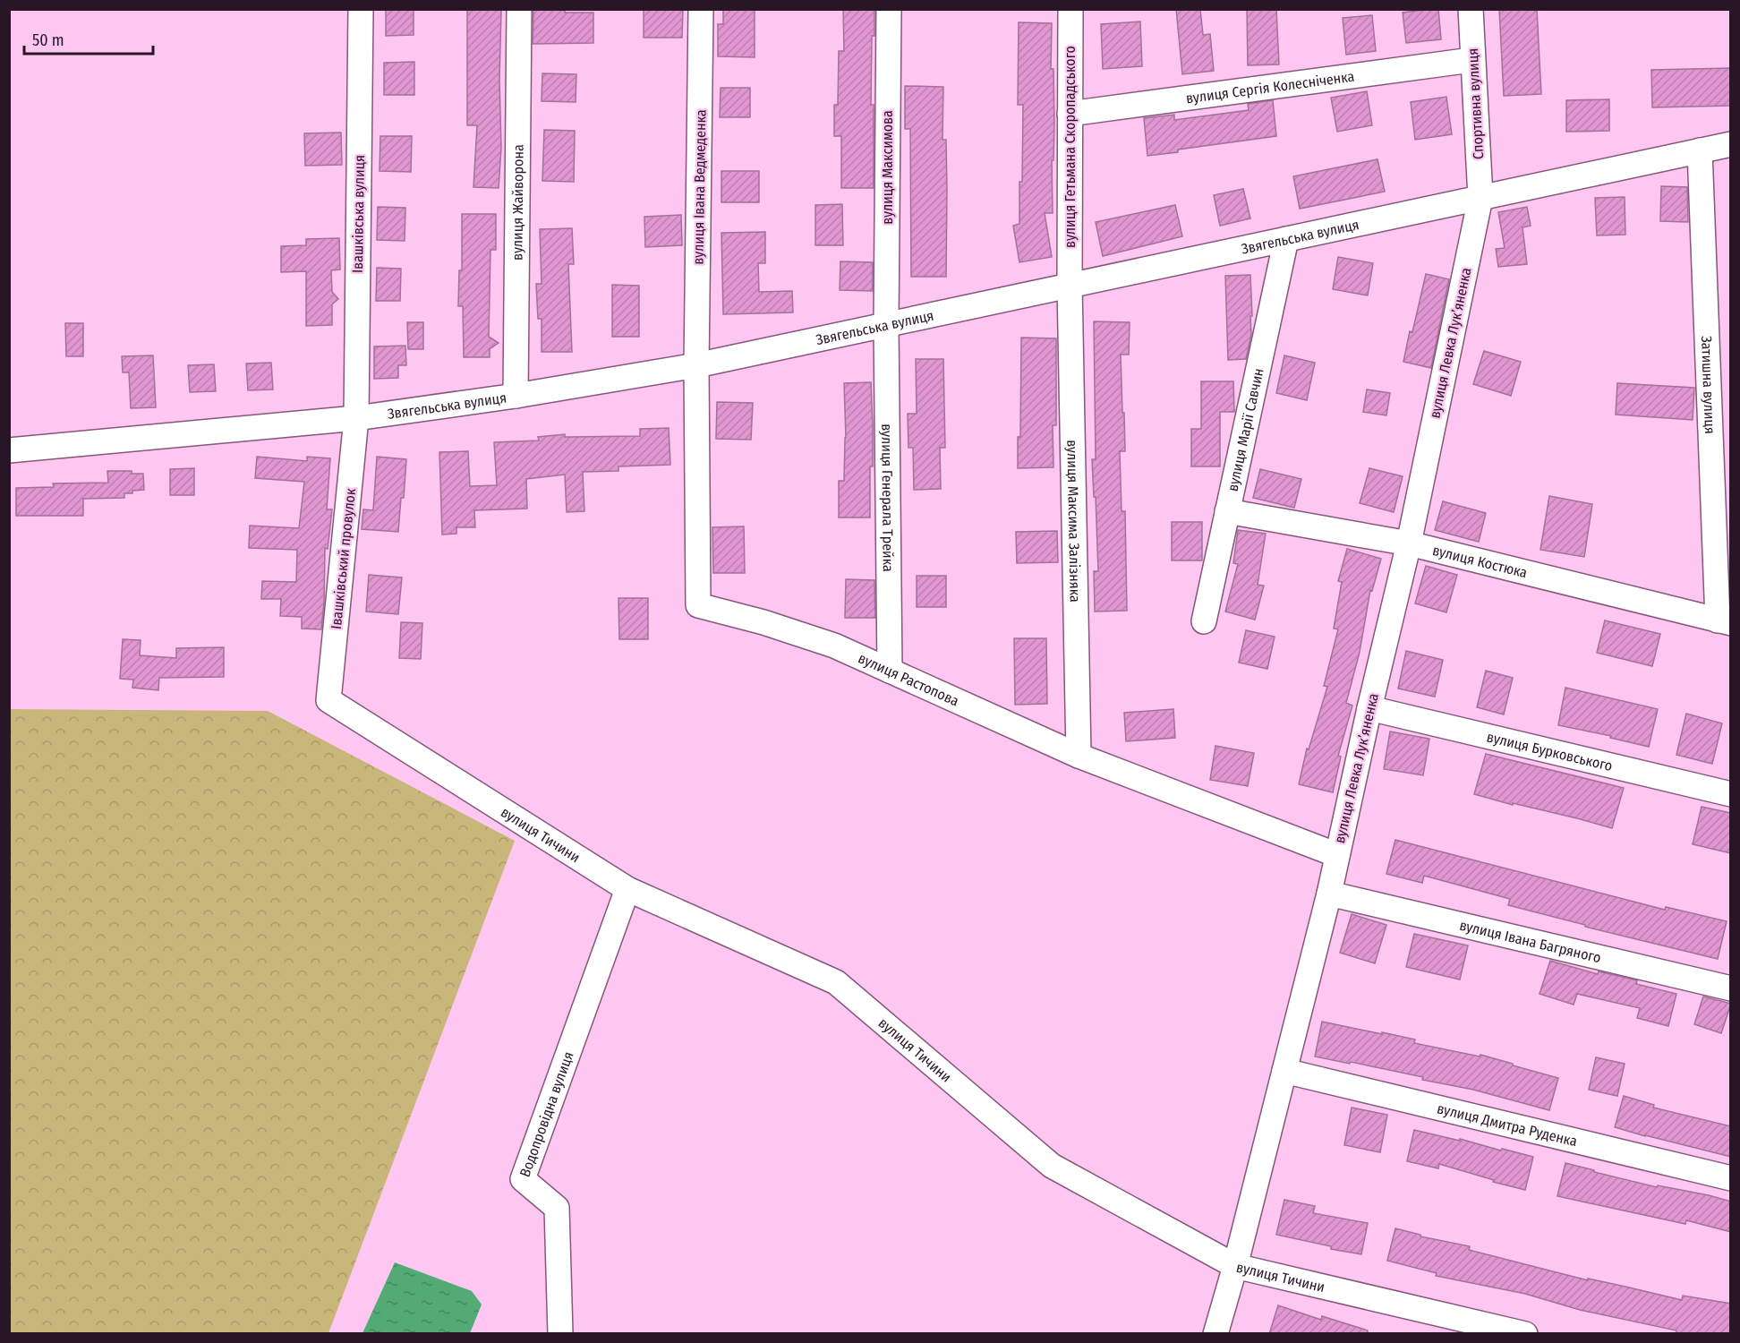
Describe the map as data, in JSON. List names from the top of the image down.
{
  "streets": {
    "street": [
      "вулиця Сергія Колесніченка",
      "Спортивна вулиця",
      "вулиця Гетьмана Скоропадського",
      "вулиця Максимова",
      "вулиця Івана Ведмеденка",
      "вулиця Жайворона",
      "Івашківська вулиця",
      "Звягельська вулиця",
      "вулиця Левка Лукʼяненка",
      "Затишна вулиця",
      "вулиця Марії Савчин",
      "вулиця Генерала Трейка",
      "вулиця Максима Залізняка",
      "Івашківський провулок",
      "вулиця Костюка",
      "вулиця Растопова",
      "вулиця Бурковського",
      "вулиця Тичини",
      "вулиця Івана Багряного",
      "Водопровідна вулиця",
      "вулиця Дмитра Руденка"
    ]
  },
  "crossings": [
    ["вулиця Сергія Колесніченка", "Спортивна вулиця"],
    ["вулиця Сергія Колесніченка", "вулиця Гетьмана Скоропадського"],
    ["Спортивна вулиця", "Звягельська вулиця"],
    ["Спортивна вулиця", "вулиця Левка Лукʼяненка"],
    ["вулиця Гетьмана Скоропадського", "Звягельська вулиця"],
    ["вулиця Гетьмана Скоропадського", "вулиця Максима Залізняка"],
    ["вулиця Максимова", "Звягельська вулиця"],
    ["вулиця Максимова", "вулиця Генерала Трейка"],
    ["вулиця Івана Ведмеденка", "Звягельська вулиця"],
    ["вулиця Івана Ведмеденка", "вулиця Растопова"],
    ["вулиця Жайворона", "Звягельська вулиця"],
    ["Івашківська вулиця", "Звягельська вулиця"],
    ["Івашківська вулиця", "Івашківський провулок"],
    ["Звягельська вулиця", "вулиця Левка Лукʼяненка"],
    ["Звягельська вулиця", "Затишна вулиця"],
    ["Звягельська вулиця", "вулиця Марії Савчин"],
    ["Звягельська вулиця", "вулиця Генерала Трейка"],
    ["Звягельська вулиця", "вулиця Максима Залізняка"],
    ["Звягельська вулиця", "Івашківський провулок"],
    ["Звягельська вулиця", "вулиця Растопова"],
    ["вулиця Левка Лукʼяненка", "вулиця Костюка"],
    ["вулиця Левка Лукʼяненка", "вулиця Растопова"],
    ["вулиця Левка Лукʼяненка", "вулиця Бурковського"],
    ["вулиця Левка Лукʼяненка", "вулиця Тичини"],
    ["вулиця Левка Лукʼяненка", "вулиця Івана Багряного"],
    ["вулиця Левка Лукʼяненка", "вулиця Дмитра Руденка"],
    ["Затишна вулиця", "вулиця Костюка"],
    ["вулиця Марії Савчин", "вулиця Костюка"],
    ["вулиця Генерала Трейка", "вулиця Растопова"],
    ["вулиця Максима Залізняка", "вулиця Растопова"],
    ["Івашківський провулок", "вулиця Тичини"],
    ["вулиця Тичини", "Водопровідна вулиця"]
  ],
  "scale_bar": "50 m"
}
